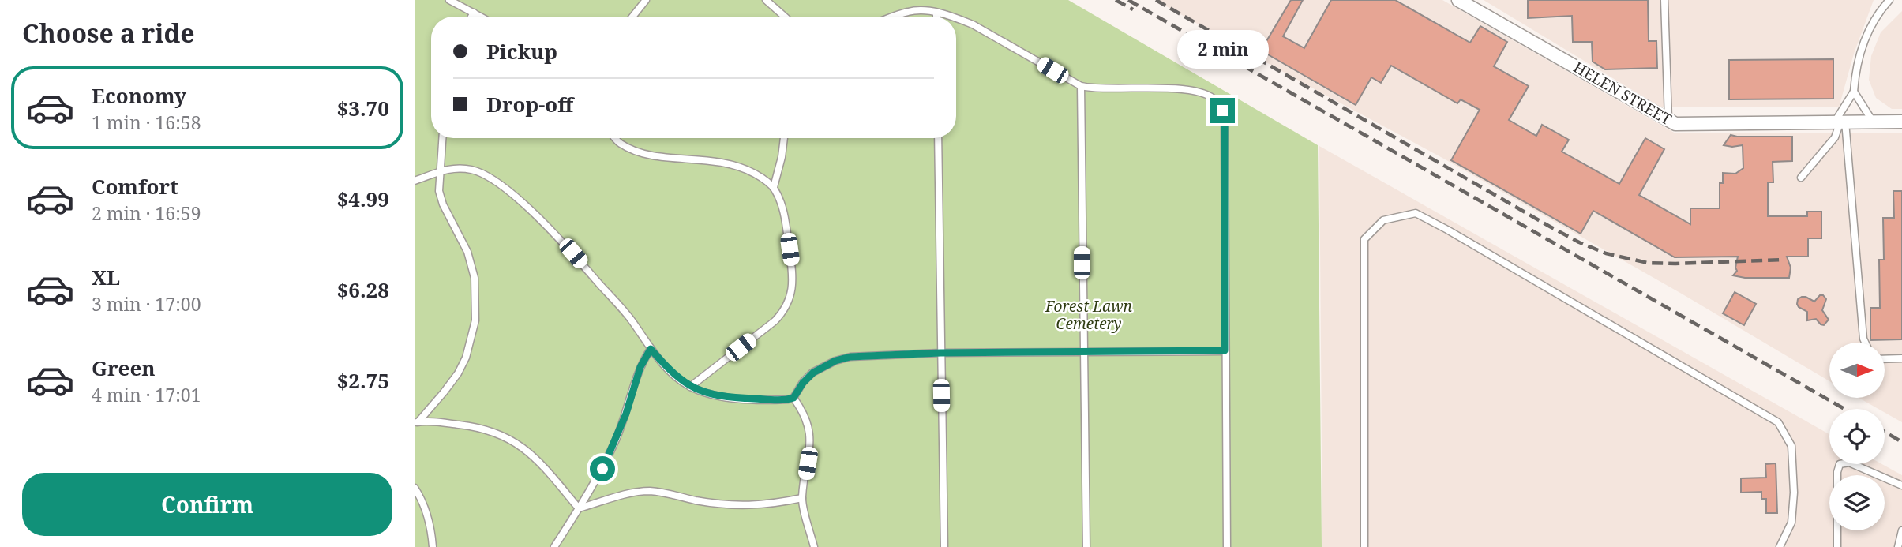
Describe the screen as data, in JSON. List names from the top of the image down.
{
  "streets": {
    "street": ["HELEN STREET"]
  },
  "parks": ["Forest Lawn Cemetery"],
  "north": "right",
  "page": {
    "heading": "Choose a ride",
    "banner": ["Pickup", "Drop-off"],
    "bubble": "2 min",
    "list": [
      {
        "name": "Economy",
        "note": "1 min · 16:58",
        "value": "$3.70"
      },
      {
        "name": "Comfort",
        "note": "2 min · 16:59",
        "value": "$4.99"
      },
      {
        "name": "XL",
        "note": "3 min · 17:00",
        "value": "$6.28"
      },
      {
        "name": "Green",
        "note": "4 min · 17:01",
        "value": "$2.75"
      }
    ],
    "buttons": "Confirm"
  }
}
